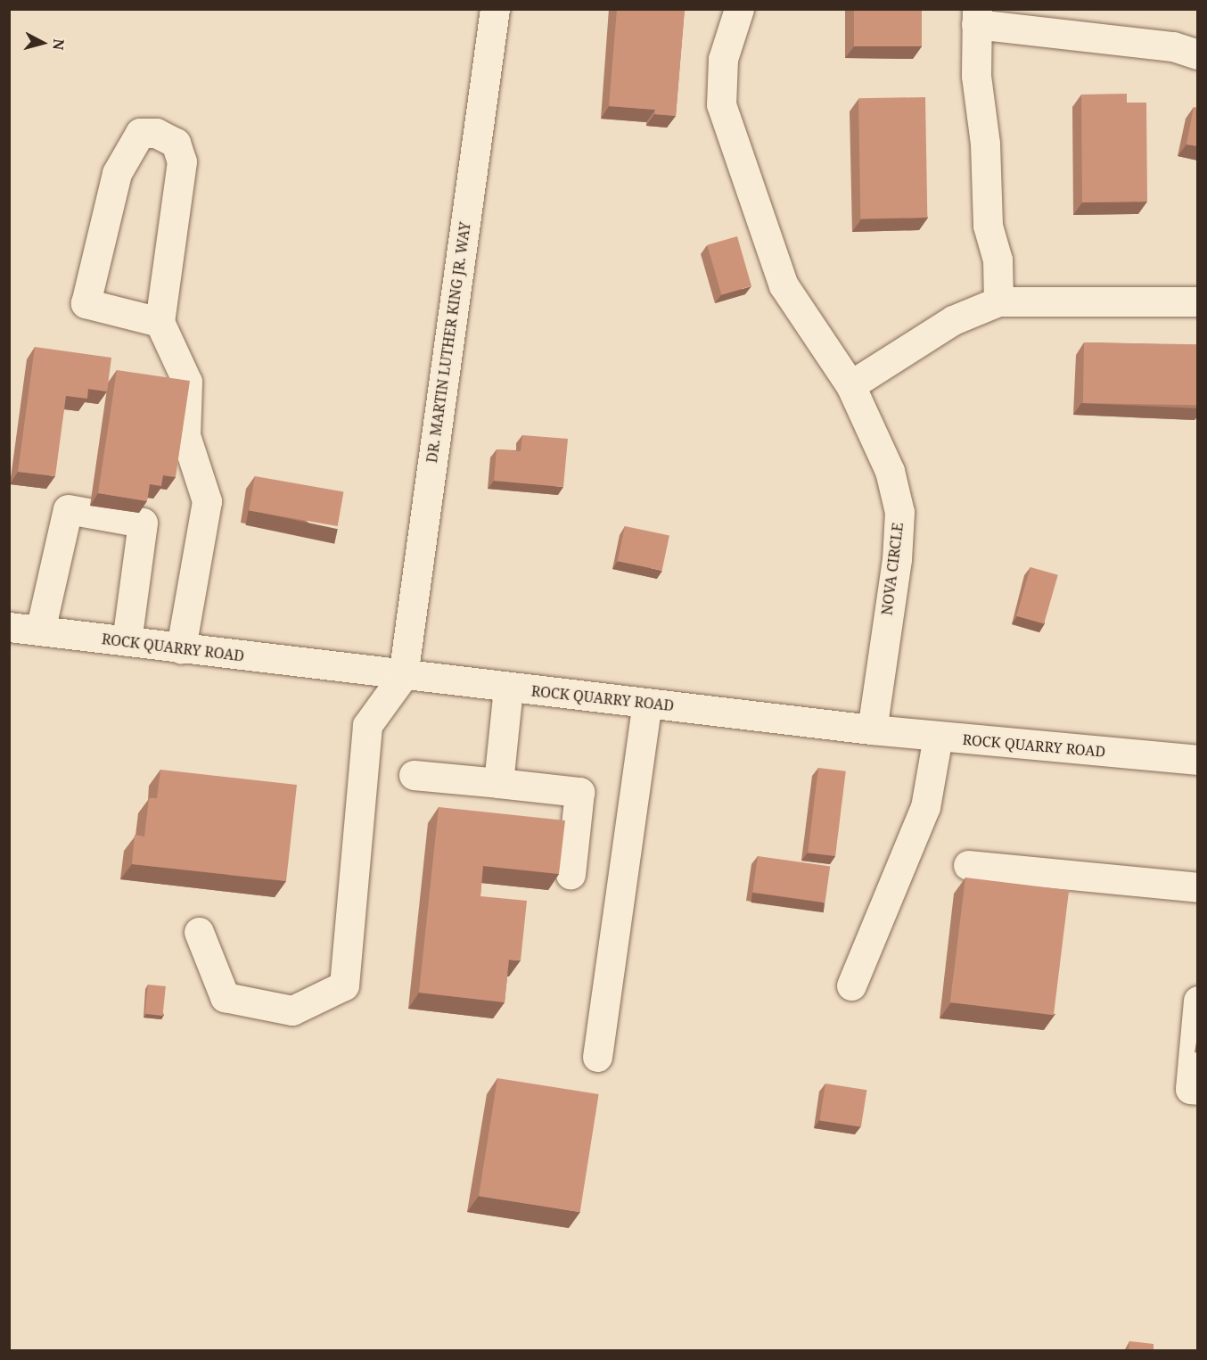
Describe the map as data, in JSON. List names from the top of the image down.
{
  "streets": {
    "street": ["DR. MARTIN LUTHER KING JR. WAY", "NOVA CIRCLE", "ROCK QUARRY ROAD"]
  },
  "crossings": [
    ["DR. MARTIN LUTHER KING JR. WAY", "ROCK QUARRY ROAD"],
    ["NOVA CIRCLE", "ROCK QUARRY ROAD"]
  ],
  "north": "right"
}
